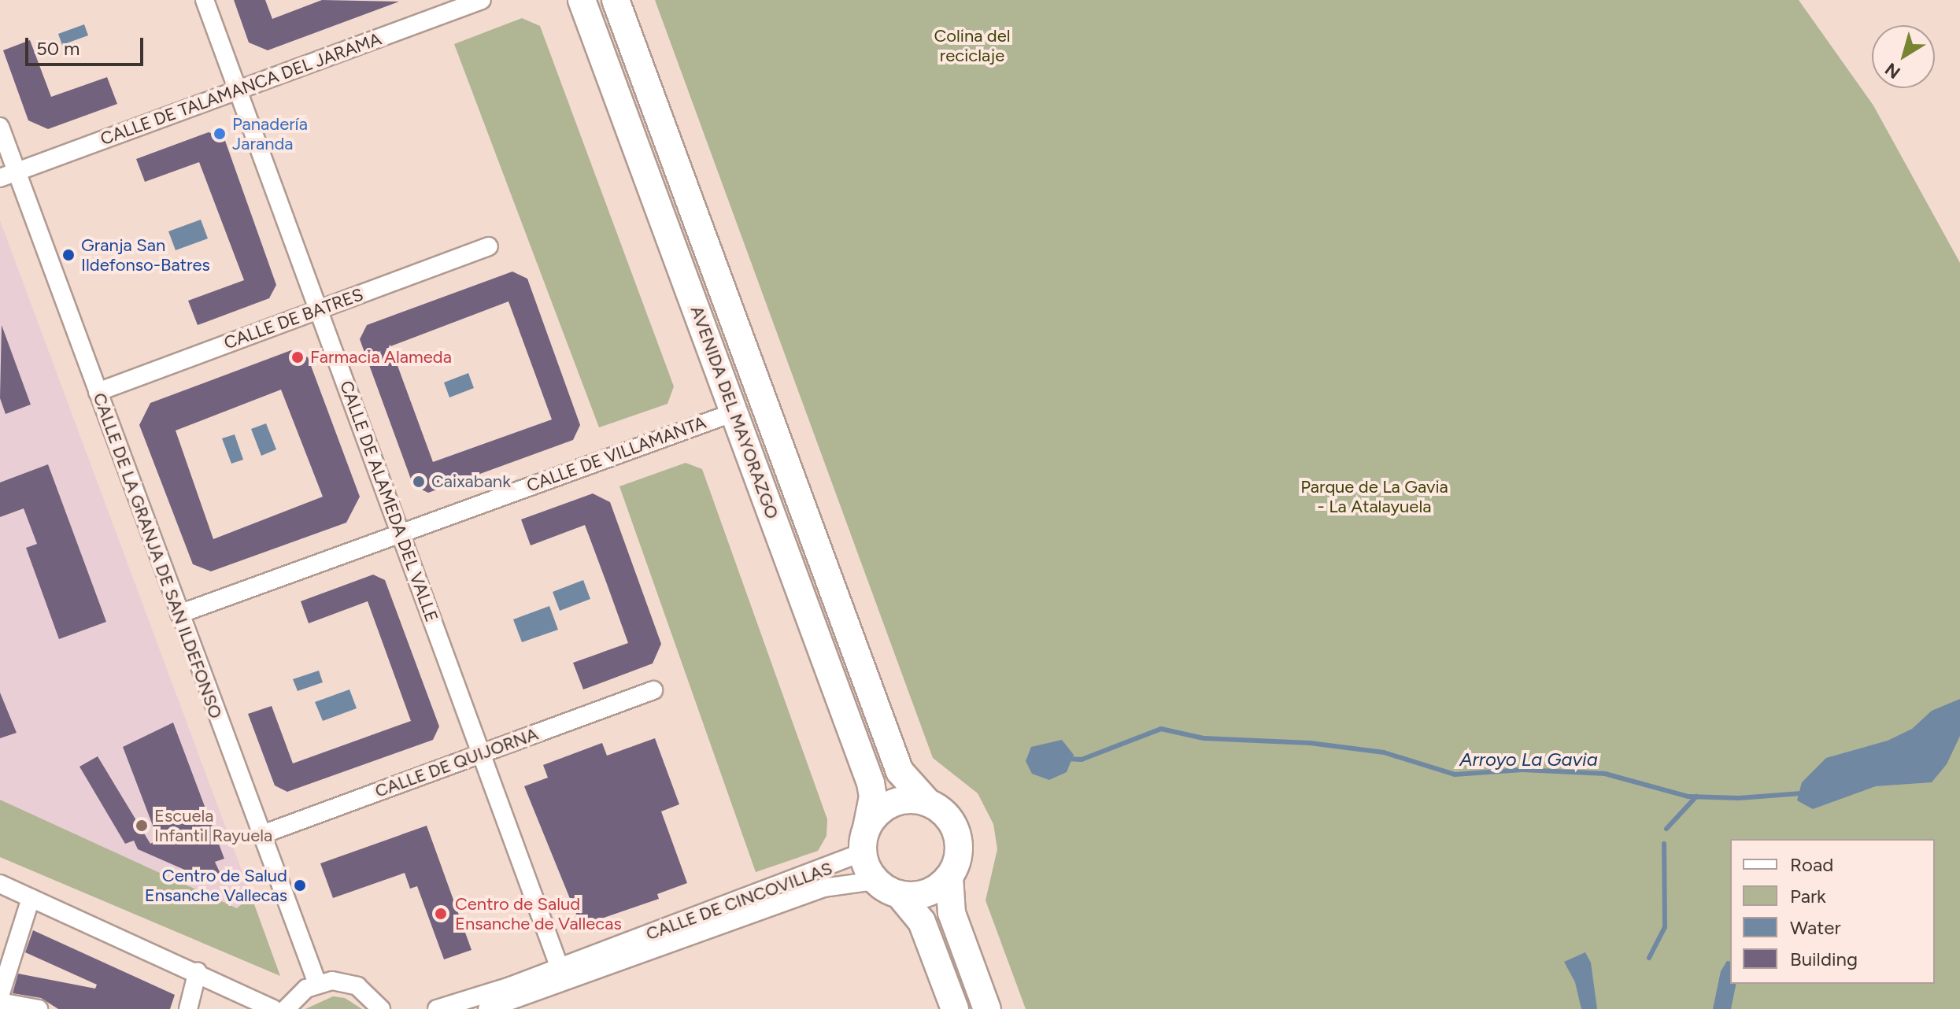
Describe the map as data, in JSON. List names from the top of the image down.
{
  "streets": {
    "main road": ["AVENIDA DEL MAYORAZGO"],
    "street": [
      "CALLE DE TALAMANCA DEL JARAMA",
      "CALLE DE BATRES",
      "CALLE DE VILLAMANTA",
      "CALLE DE ALAMEDA DEL VALLE",
      "CALLE DE LA GRANJA DE SAN ILDEFONSO",
      "CALLE DE QUIJORNA",
      "CALLE DE CINCOVILLAS"
    ]
  },
  "crossings": [
    ["CALLE DE TALAMANCA DEL JARAMA", "CALLE DE ALAMEDA DEL VALLE"],
    ["CALLE DE TALAMANCA DEL JARAMA", "CALLE DE LA GRANJA DE SAN ILDEFONSO"],
    ["CALLE DE BATRES", "CALLE DE ALAMEDA DEL VALLE"],
    ["CALLE DE BATRES", "CALLE DE LA GRANJA DE SAN ILDEFONSO"],
    ["AVENIDA DEL MAYORAZGO", "CALLE DE VILLAMANTA"],
    ["AVENIDA DEL MAYORAZGO", "CALLE DE CINCOVILLAS"],
    ["CALLE DE VILLAMANTA", "CALLE DE ALAMEDA DEL VALLE"],
    ["CALLE DE VILLAMANTA", "CALLE DE LA GRANJA DE SAN ILDEFONSO"],
    ["CALLE DE ALAMEDA DEL VALLE", "CALLE DE QUIJORNA"],
    ["CALLE DE ALAMEDA DEL VALLE", "CALLE DE CINCOVILLAS"],
    ["CALLE DE LA GRANJA DE SAN ILDEFONSO", "CALLE DE QUIJORNA"]
  ],
  "water": ["Arroyo La Gavia"],
  "parks": ["Colina del reciclaje", "Parque de La Gavia - La Atalayuela"],
  "places": [
    "Panadería Jaranda",
    "Granja San Ildefonso-Batres",
    "Farmacia Alameda",
    "Caixabank",
    "Escuela Infantil Rayuela",
    "Centro de Salud Ensanche Vallecas",
    "Centro de Salud Ensanche de Vallecas"
  ],
  "legend": [
    "Road",
    "Park",
    "Water",
    "Building"
  ],
  "scale_bar": "50 m",
  "north": "bottom left"
}
